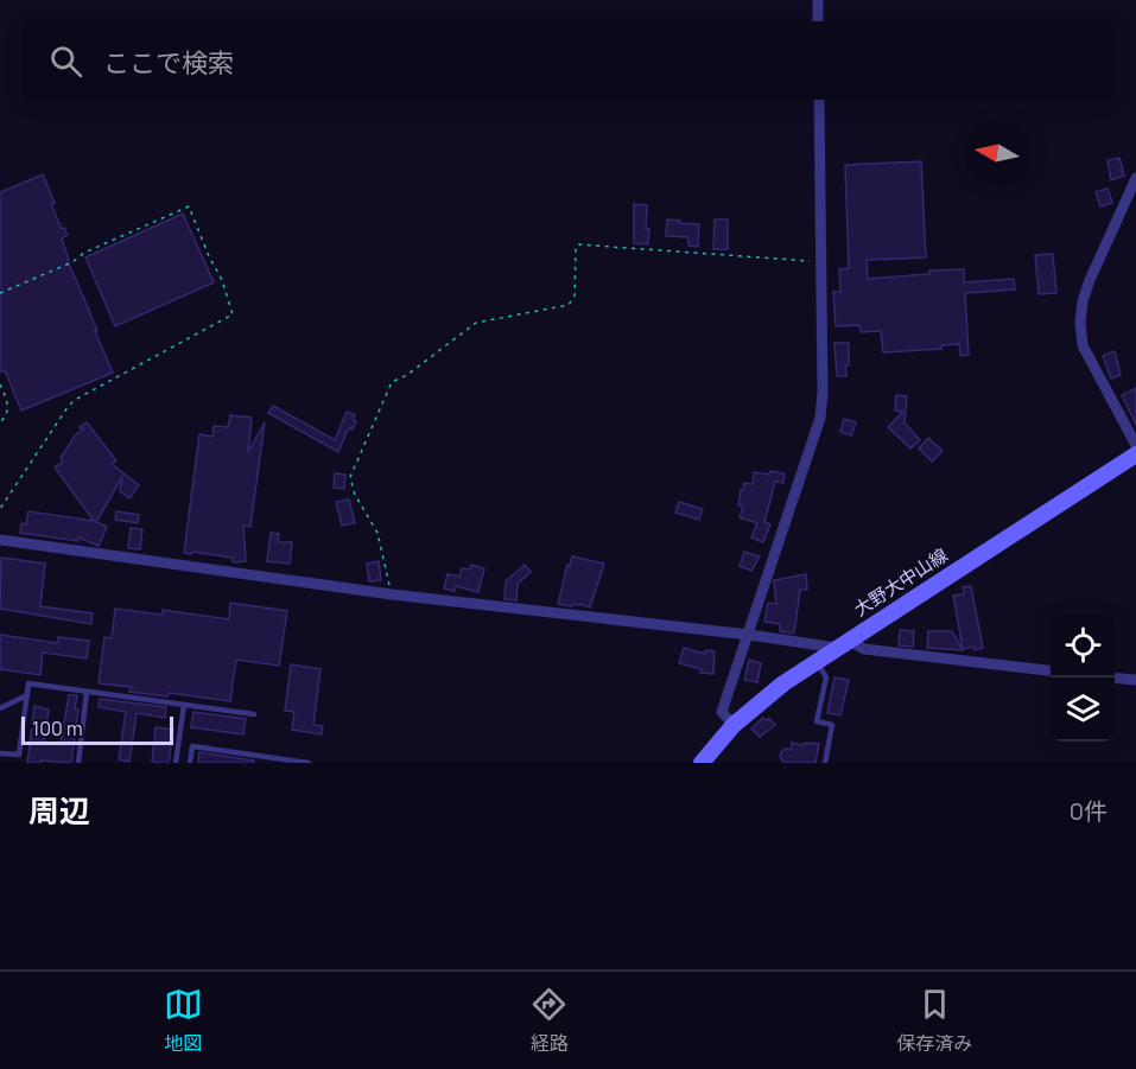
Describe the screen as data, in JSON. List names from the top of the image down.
{
  "streets": {
    "main road": ["大野大中山線"]
  },
  "scale_bar": "100 m",
  "north": "left",
  "page": {
    "search": "ここで検索",
    "scale": "100 m",
    "heading": ["周辺", "0件"],
    "nav": ["地図", "経路", "保存済み"]
  }
}
